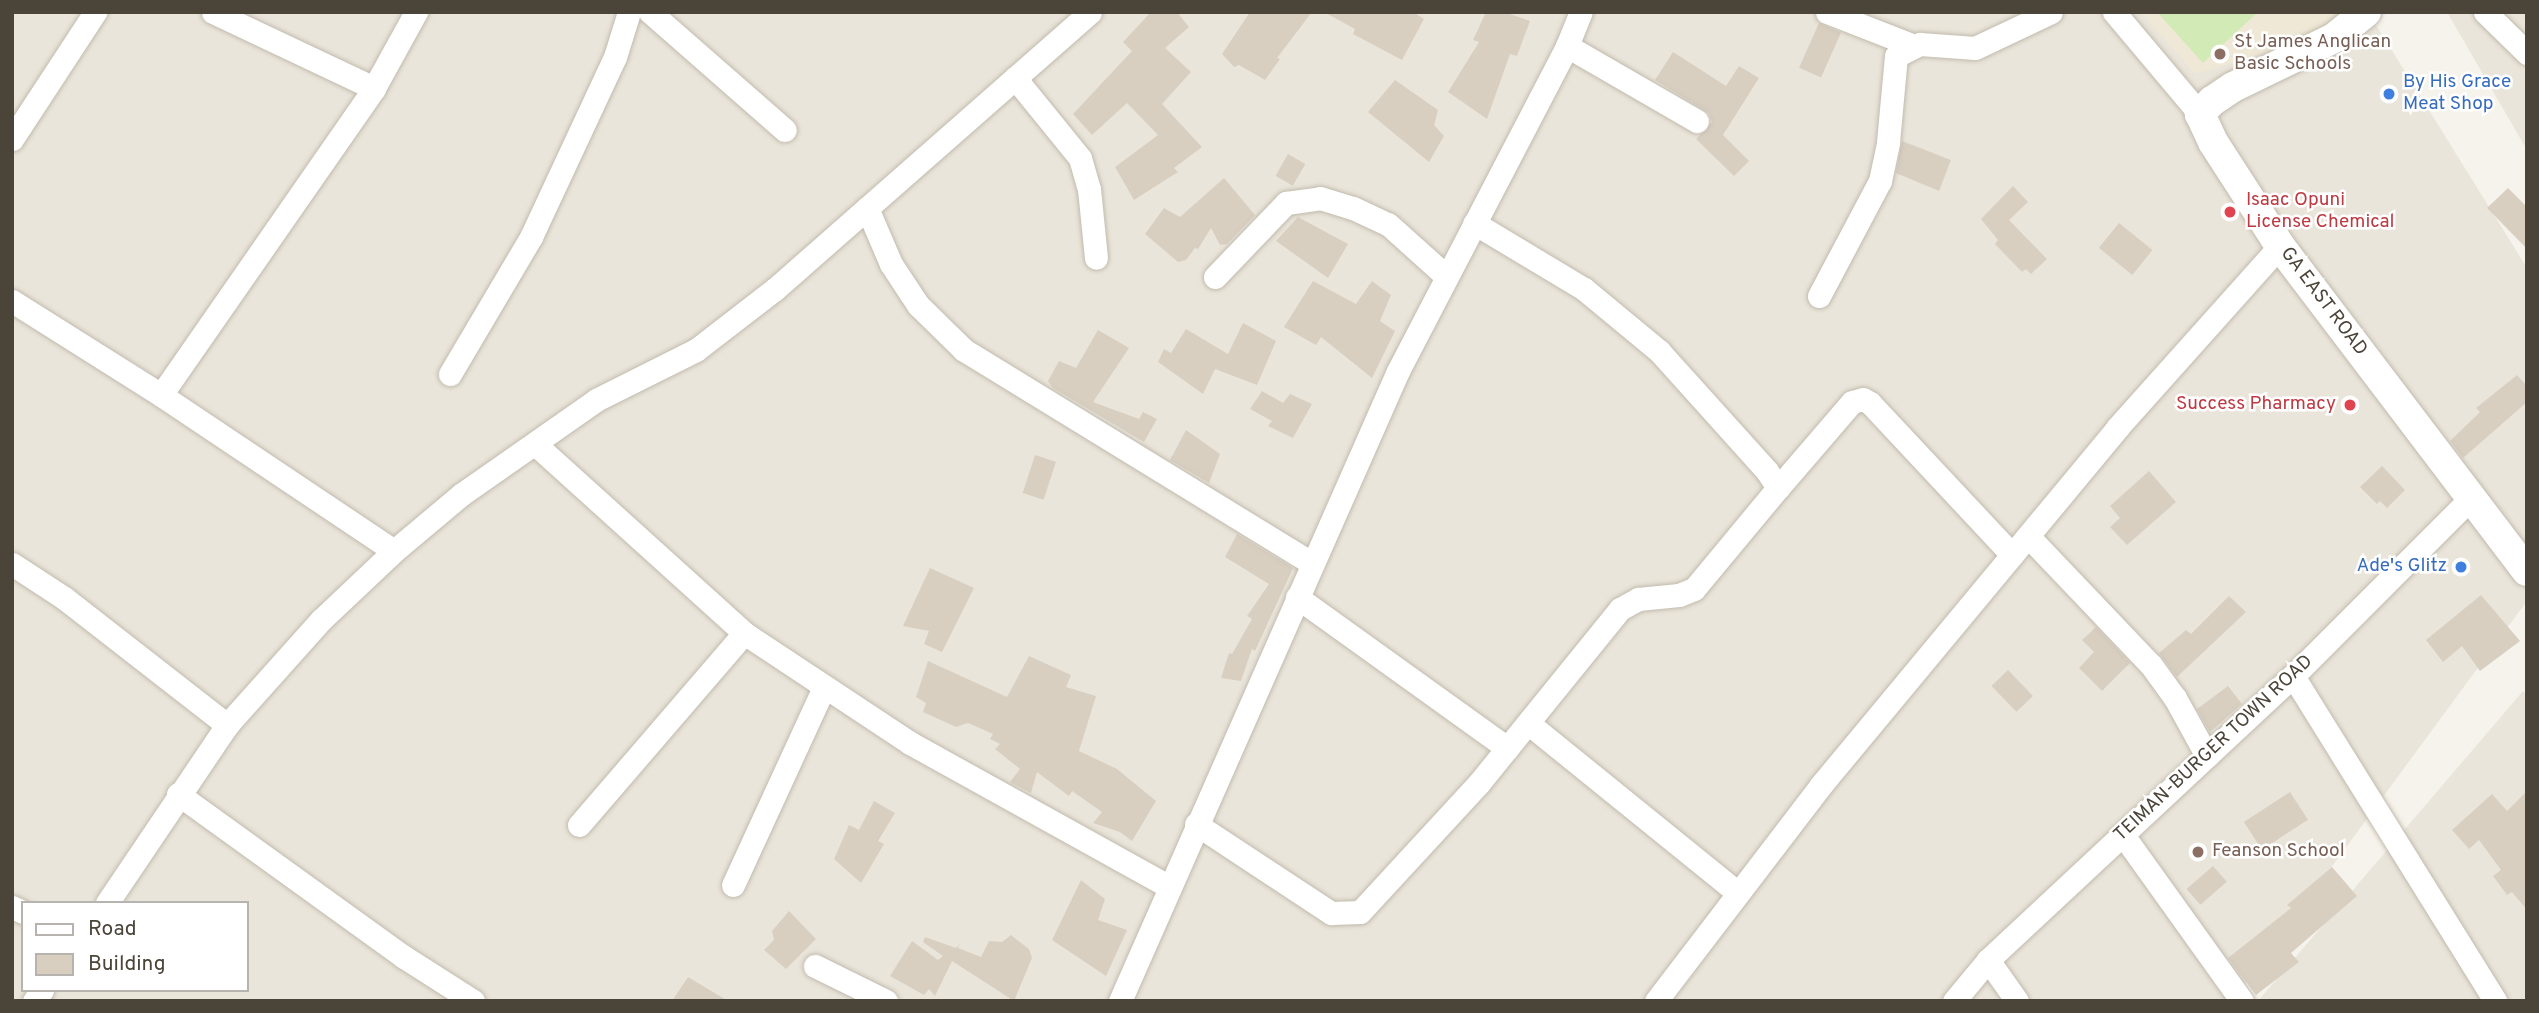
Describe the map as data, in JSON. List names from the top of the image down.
{
  "streets": {
    "street": ["GA EAST ROAD", "TEIMAN-BURGER TOWN ROAD"]
  },
  "crossings": [
    ["GA EAST ROAD", "TEIMAN-BURGER TOWN ROAD"]
  ],
  "places": [
    "St James Anglican Basic Schools",
    "By His Grace Meat Shop",
    "Isaac Opuni License Chemical",
    "Success Pharmacy",
    "Ade's Glitz",
    "Feanson School"
  ],
  "legend": ["Road", "Building"]
}
